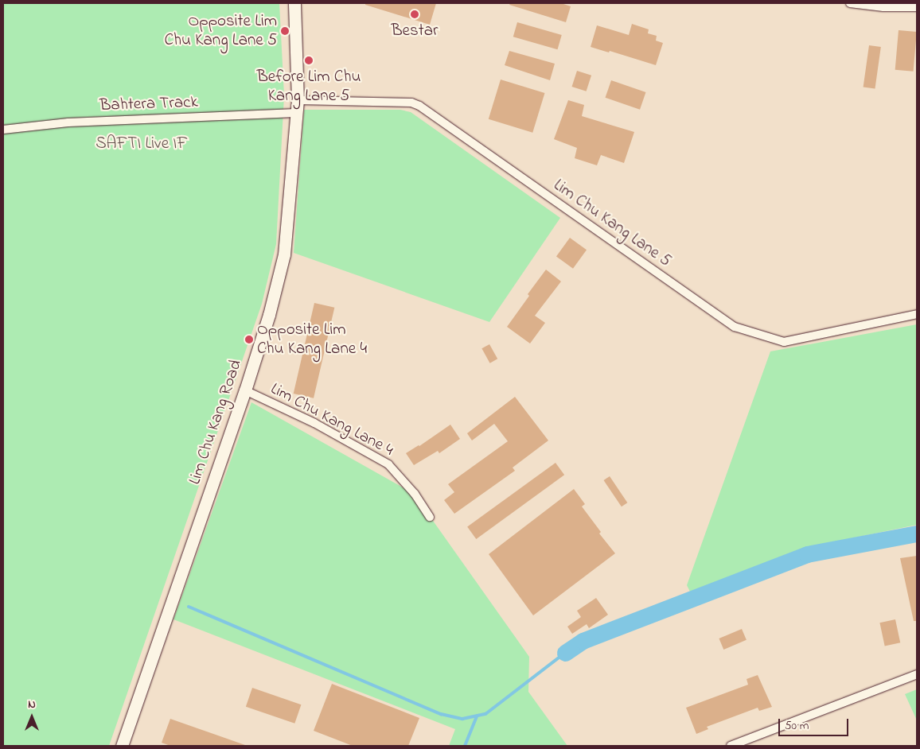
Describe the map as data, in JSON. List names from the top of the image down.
{
  "streets": {
    "main road": ["Lim Chu Kang Road"],
    "street": ["Bahtera Track", "Lim Chu Kang Lane 5", "Lim Chu Kang Lane 4"]
  },
  "crossings": [
    ["Bahtera Track", "Lim Chu Kang Road"],
    ["Lim Chu Kang Lane 5", "Lim Chu Kang Road"],
    ["Lim Chu Kang Lane 4", "Lim Chu Kang Road"]
  ],
  "parks": ["SAFTI Live IF"],
  "places": [
    "Bestar",
    "Opposite Lim Chu Kang Lane 5",
    "Before Lim Chu Kang Lane 5",
    "Opposite Lim Chu Kang Lane 4"
  ],
  "scale_bar": "50 m",
  "north": "top"
}
